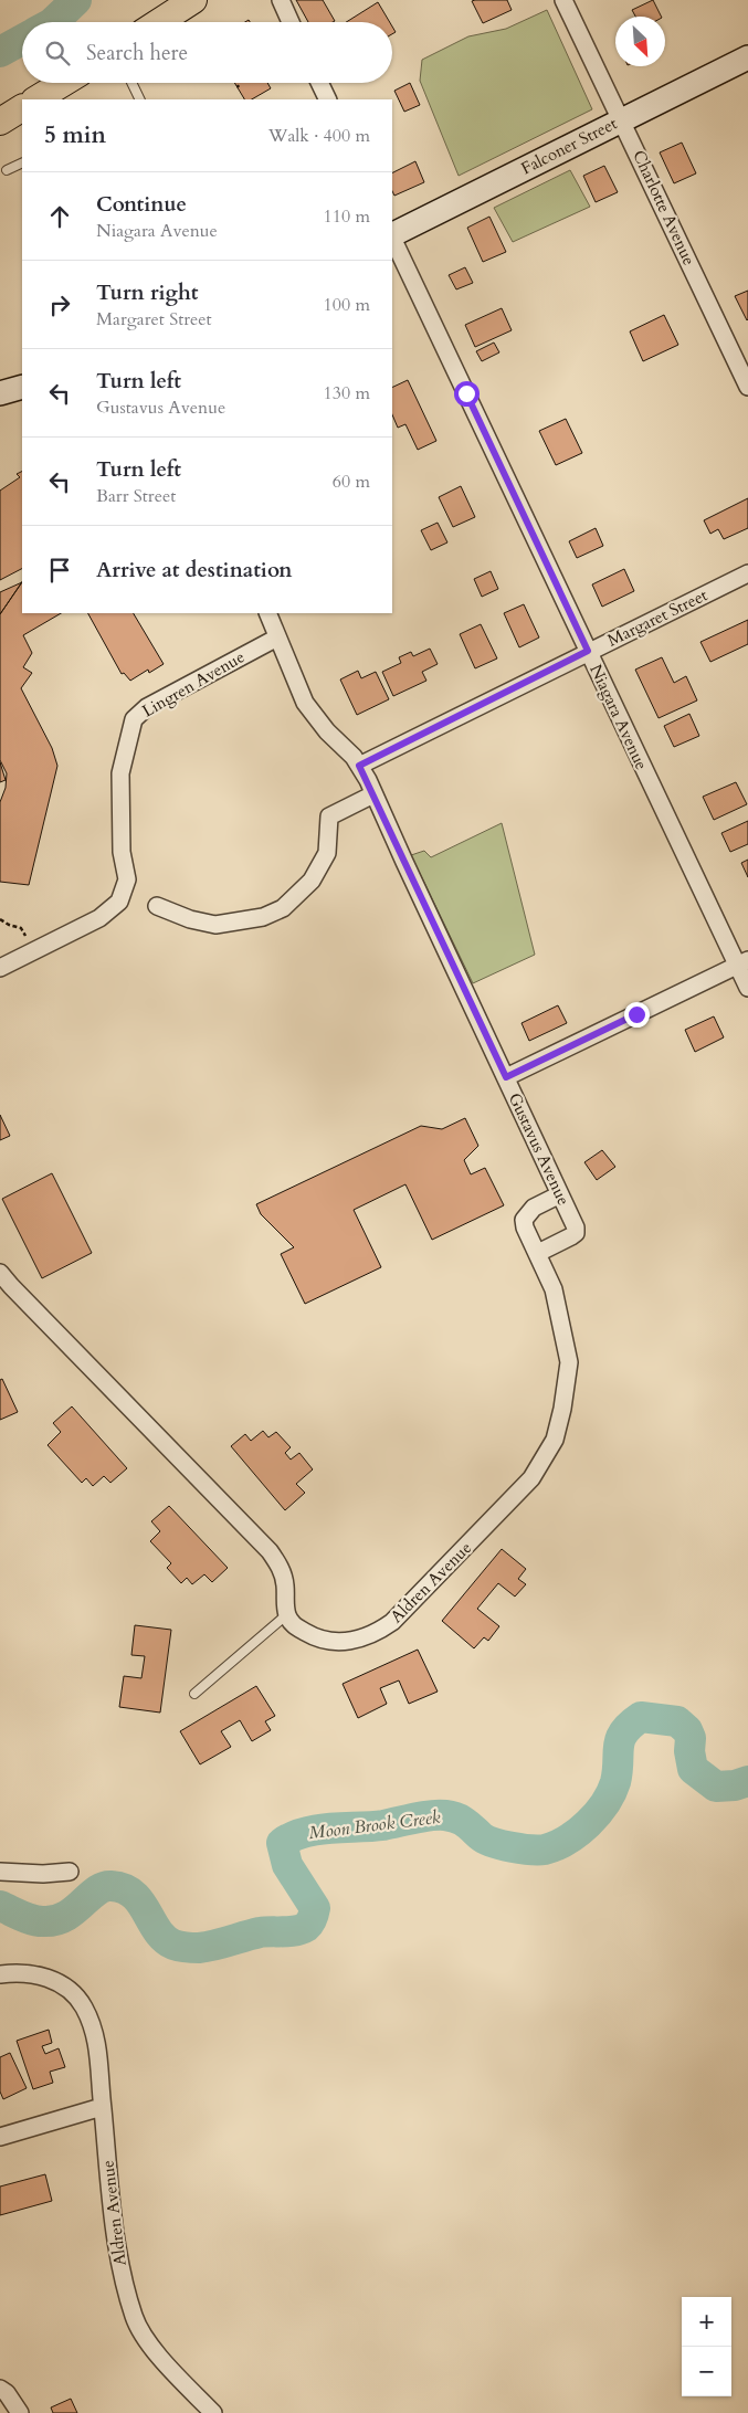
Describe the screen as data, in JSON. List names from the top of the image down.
{
  "streets": {
    "street": [
      "Falconer Street",
      "Charlotte Avenue",
      "Margaret Street",
      "Lingren Avenue",
      "Niagara Avenue",
      "Gustavus Avenue",
      "Aldren Avenue"
    ]
  },
  "crossings": [
    ["Falconer Street", "Charlotte Avenue"],
    ["Margaret Street", "Niagara Avenue"],
    ["Margaret Street", "Gustavus Avenue"],
    ["Lingren Avenue", "Gustavus Avenue"],
    ["Gustavus Avenue", "Aldren Avenue"]
  ],
  "water": ["Moon Brook Creek"],
  "north": "bottom right",
  "page": {
    "search": "Search here",
    "heading": ["5 min", "Walk · 400 m"],
    "list": [
      ["Continue", "Niagara Avenue", "110 m"],
      ["Turn right", "Margaret Street", "100 m"],
      ["Turn left", "Gustavus Avenue", "130 m"],
      ["Turn left", "Barr Street", "60 m"],
      "Arrive at destination"
    ],
    "map_buttons": ["+", "−"]
  }
}
